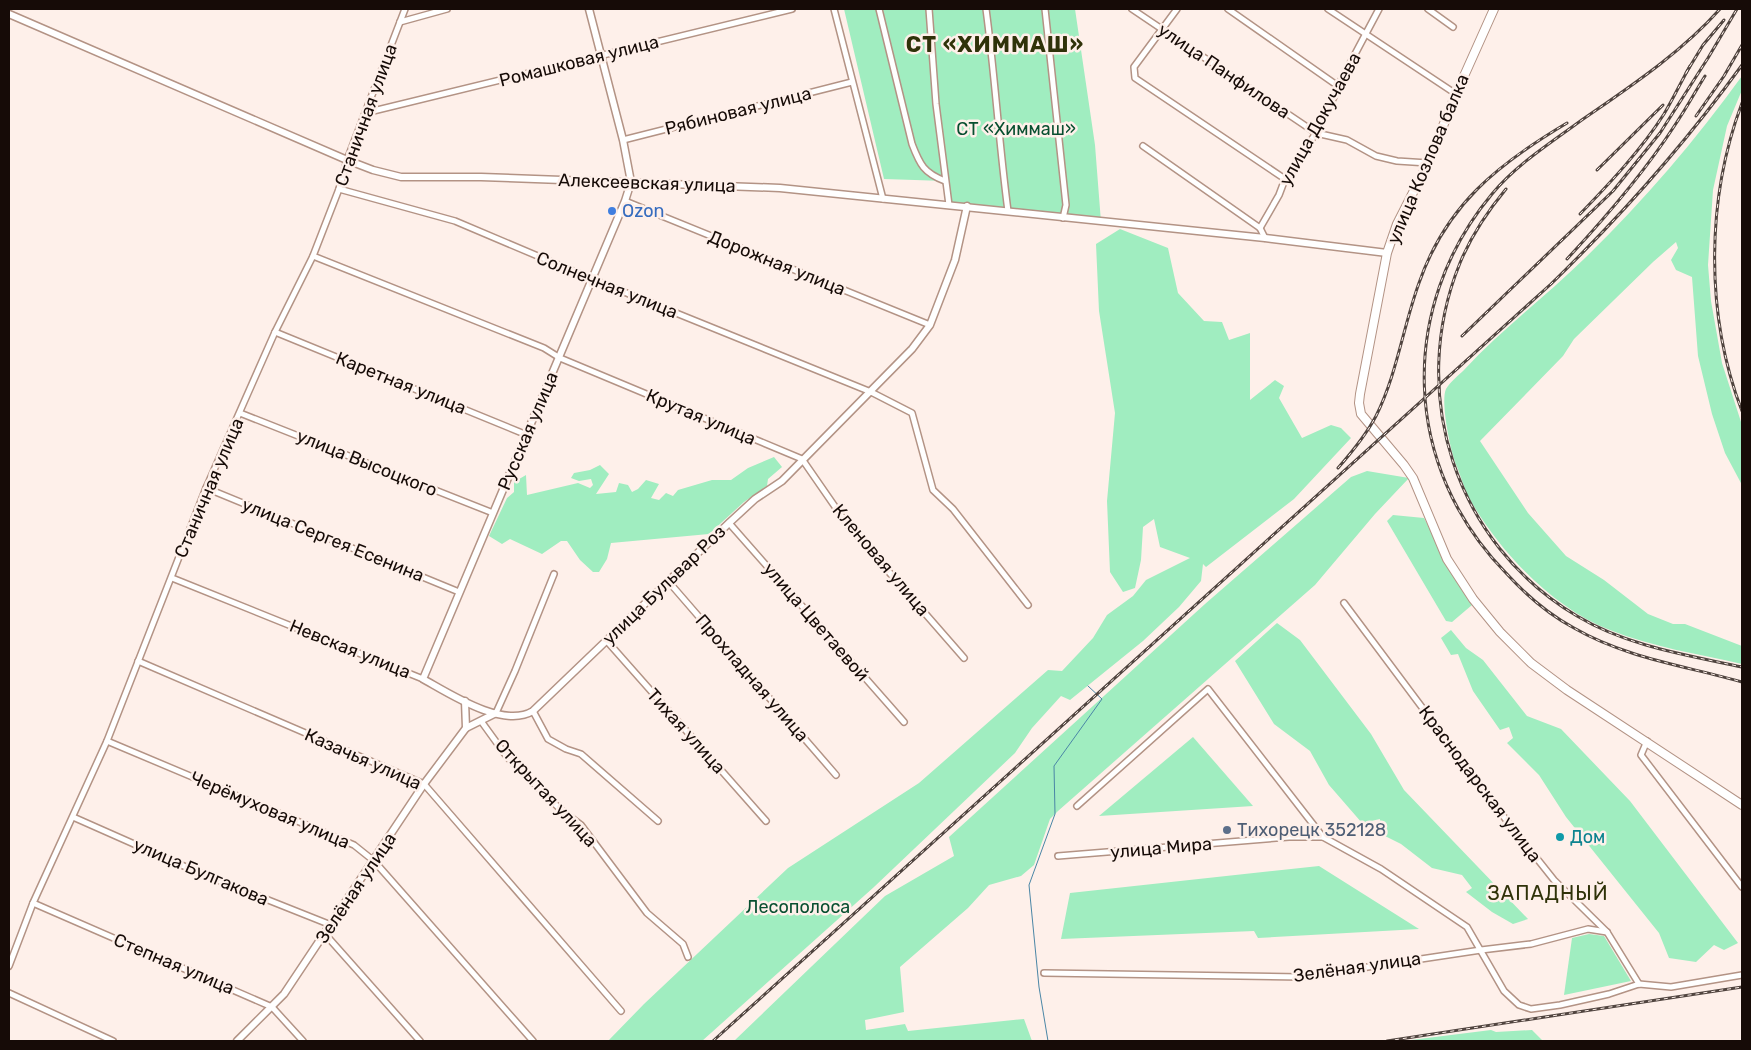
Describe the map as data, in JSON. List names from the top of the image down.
{
  "streets": {
    "main road": ["улица Козлова балка"],
    "street": [
      "Ромашковая улица",
      "улица Панфилова",
      "Рябиновая улица",
      "Станичная улица",
      "улица Докучаева",
      "Алексеевская улица",
      "Дорожная улица",
      "Солнечная улица",
      "Каретная улица",
      "Крутая улица",
      "Русская улица",
      "улица Высоцкого",
      "улица Сергея Есенина",
      "Кленовая улица",
      "улица Бульвар Роз",
      "улица Цветаевой",
      "Невская улица",
      "Прохладная улица",
      "Тихая улица",
      "Казачья улица",
      "Краснодарская улица",
      "Открытая улица",
      "Черёмуховая улица",
      "улица Мира",
      "улица Булгакова",
      "Зелёная улица",
      "Степная улица"
    ]
  },
  "crossings": [
    ["Ромашковая улица", "Станичная улица"],
    ["улица Панфилова", "улица Докучаева"],
    ["Станичная улица", "Алексеевская улица"],
    ["Станичная улица", "Солнечная улица"],
    ["Станичная улица", "Каретная улица"],
    ["Станичная улица", "Крутая улица"],
    ["Станичная улица", "улица Высоцкого"],
    ["Станичная улица", "улица Сергея Есенина"],
    ["Станичная улица", "Невская улица"],
    ["Станичная улица", "Казачья улица"],
    ["Станичная улица", "Черёмуховая улица"],
    ["Станичная улица", "улица Булгакова"],
    ["Станичная улица", "Степная улица"],
    ["улица Козлова балка", "Алексеевская улица"],
    ["Алексеевская улица", "Русская улица"],
    ["Дорожная улица", "Русская улица"],
    ["Солнечная улица", "Русская улица"],
    ["Каретная улица", "Русская улица"],
    ["Крутая улица", "Русская улица"],
    ["Крутая улица", "Кленовая улица"],
    ["Крутая улица", "улица Бульвар Роз"],
    ["Русская улица", "улица Высоцкого"],
    ["Русская улица", "улица Сергея Есенина"],
    ["Русская улица", "Невская улица"],
    ["Кленовая улица", "улица Бульвар Роз"],
    ["улица Бульвар Роз", "улица Цветаевой"],
    ["улица Бульвар Роз", "Невская улица"],
    ["улица Бульвар Роз", "Прохладная улица"],
    ["улица Бульвар Роз", "Тихая улица"],
    ["Невская улица", "Зелёная улица"],
    ["Казачья улица", "Зелёная улица"],
    ["Краснодарская улица", "Зелёная улица"],
    ["Открытая улица", "Зелёная улица"],
    ["Черёмуховая улица", "Зелёная улица"],
    ["улица Булгакова", "Зелёная улица"],
    ["Зелёная улица", "Степная улица"]
  ],
  "districts": ["СТ «ХИММАШ»", "ЗАПАДНЫЙ"],
  "parks": ["СТ «Химмаш»", "Лесополоса"],
  "places": ["Ozon", "Тихорецк 352128", "Дом"]
}
